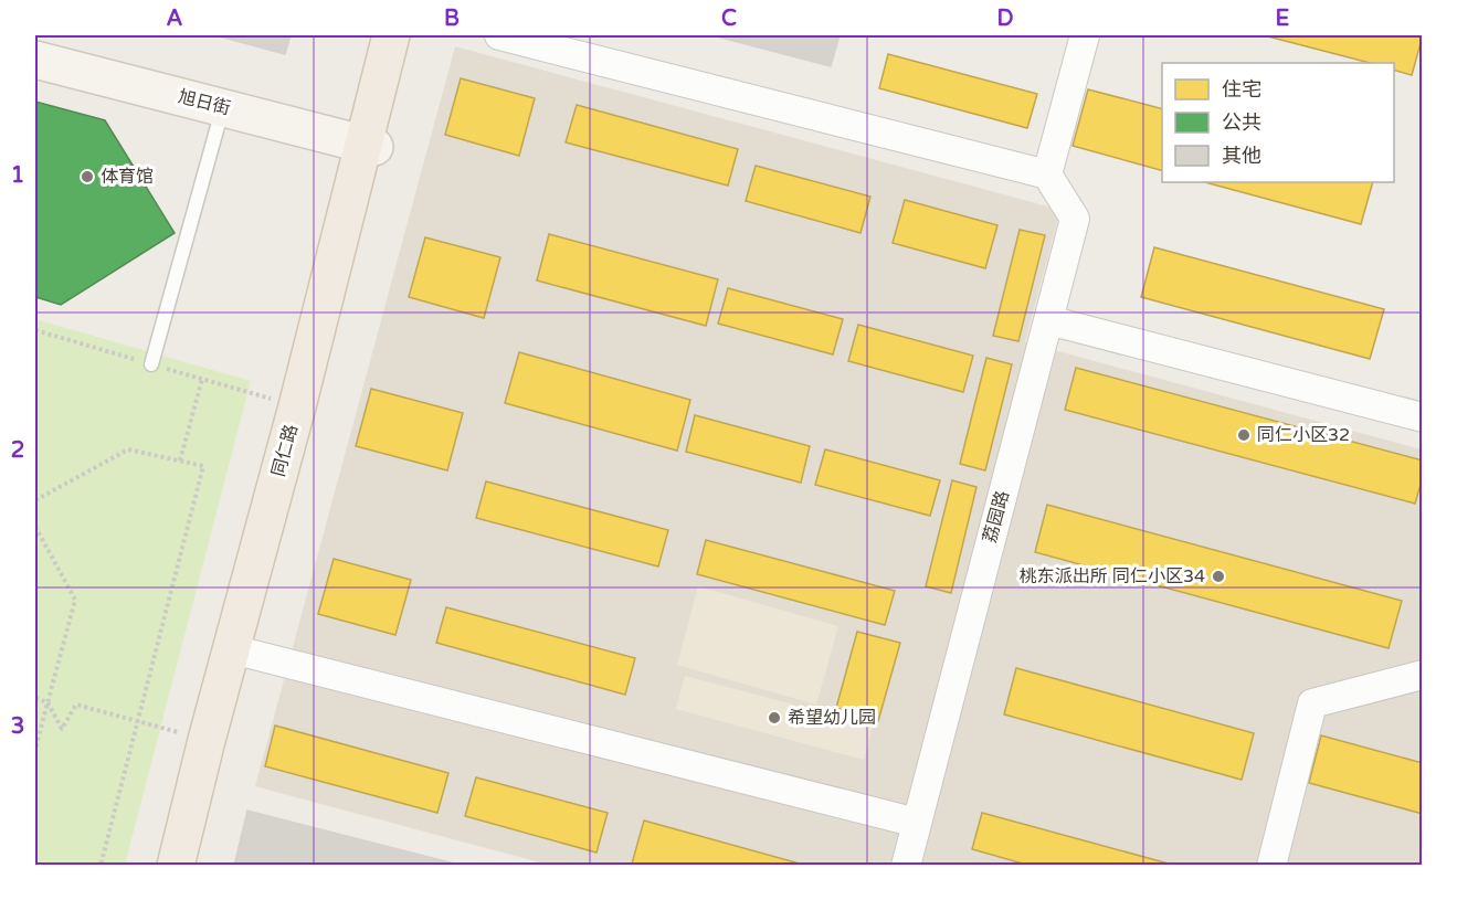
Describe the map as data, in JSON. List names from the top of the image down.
{
  "streets": {
    "main road": ["旭日街", "同仁路"],
    "street": ["荔园路"]
  },
  "crossings": [
    ["旭日街", "同仁路"]
  ],
  "places": [
    "体育馆",
    "同仁小区32",
    "桃东派出所 同仁小区34",
    "希望幼儿园"
  ],
  "legend": ["住宅", "公共", "其他"],
  "grid": {
    "columns": [
      "A",
      "B",
      "C",
      "D",
      "E"
    ],
    "rows": ["1", "2", "3"]
  }
}
